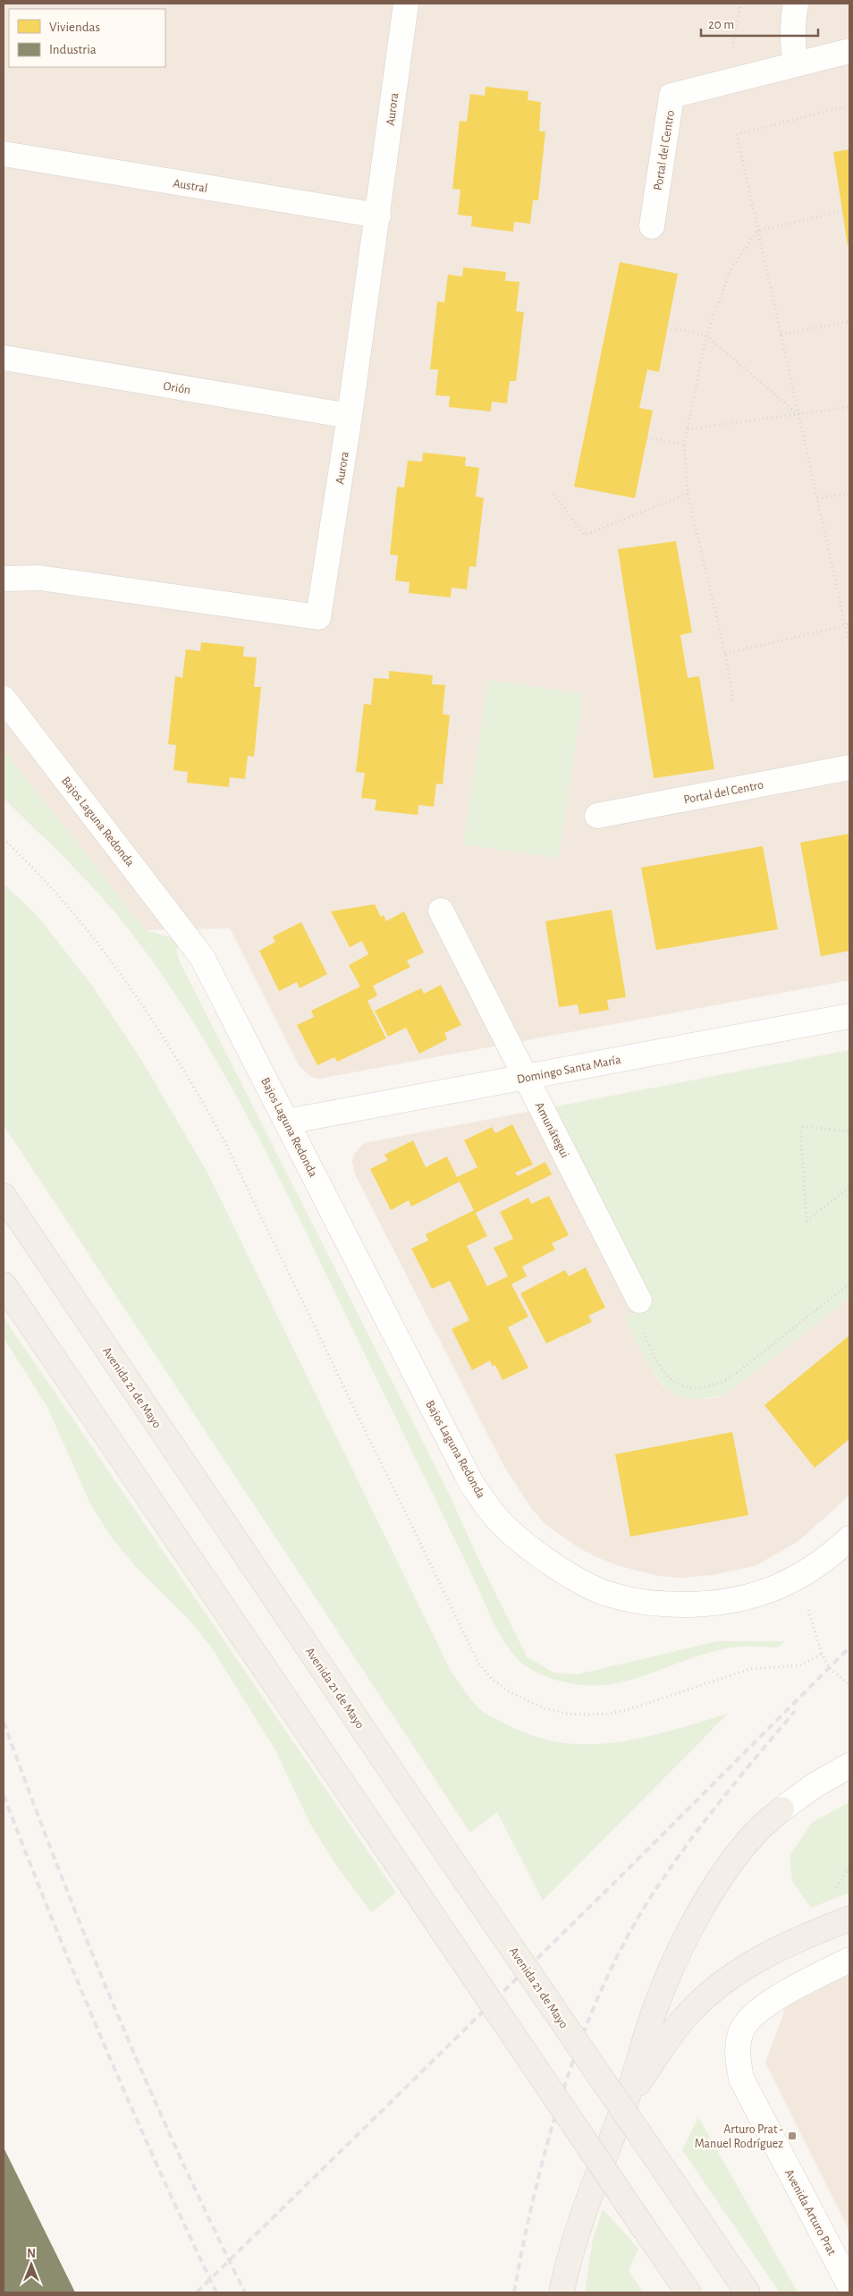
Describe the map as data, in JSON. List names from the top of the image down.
{
  "streets": {
    "main road": ["Avenida 21 de Mayo"],
    "street": [
      "Aurora",
      "Portal del Centro",
      "Austral",
      "Orión",
      "Bajos Laguna Redonda",
      "Domingo Santa María",
      "Amunátegui",
      "Avenida Arturo Prat"
    ]
  },
  "crossings": [
    ["Aurora", "Austral"],
    ["Aurora", "Orión"],
    ["Bajos Laguna Redonda", "Domingo Santa María"],
    ["Domingo Santa María", "Amunátegui"]
  ],
  "places": {
    "transit": ["Arturo Prat - Manuel Rodríguez"]
  },
  "legend": ["Viviendas", "Industria"],
  "scale_bar": "20 m",
  "north": "top"
}
